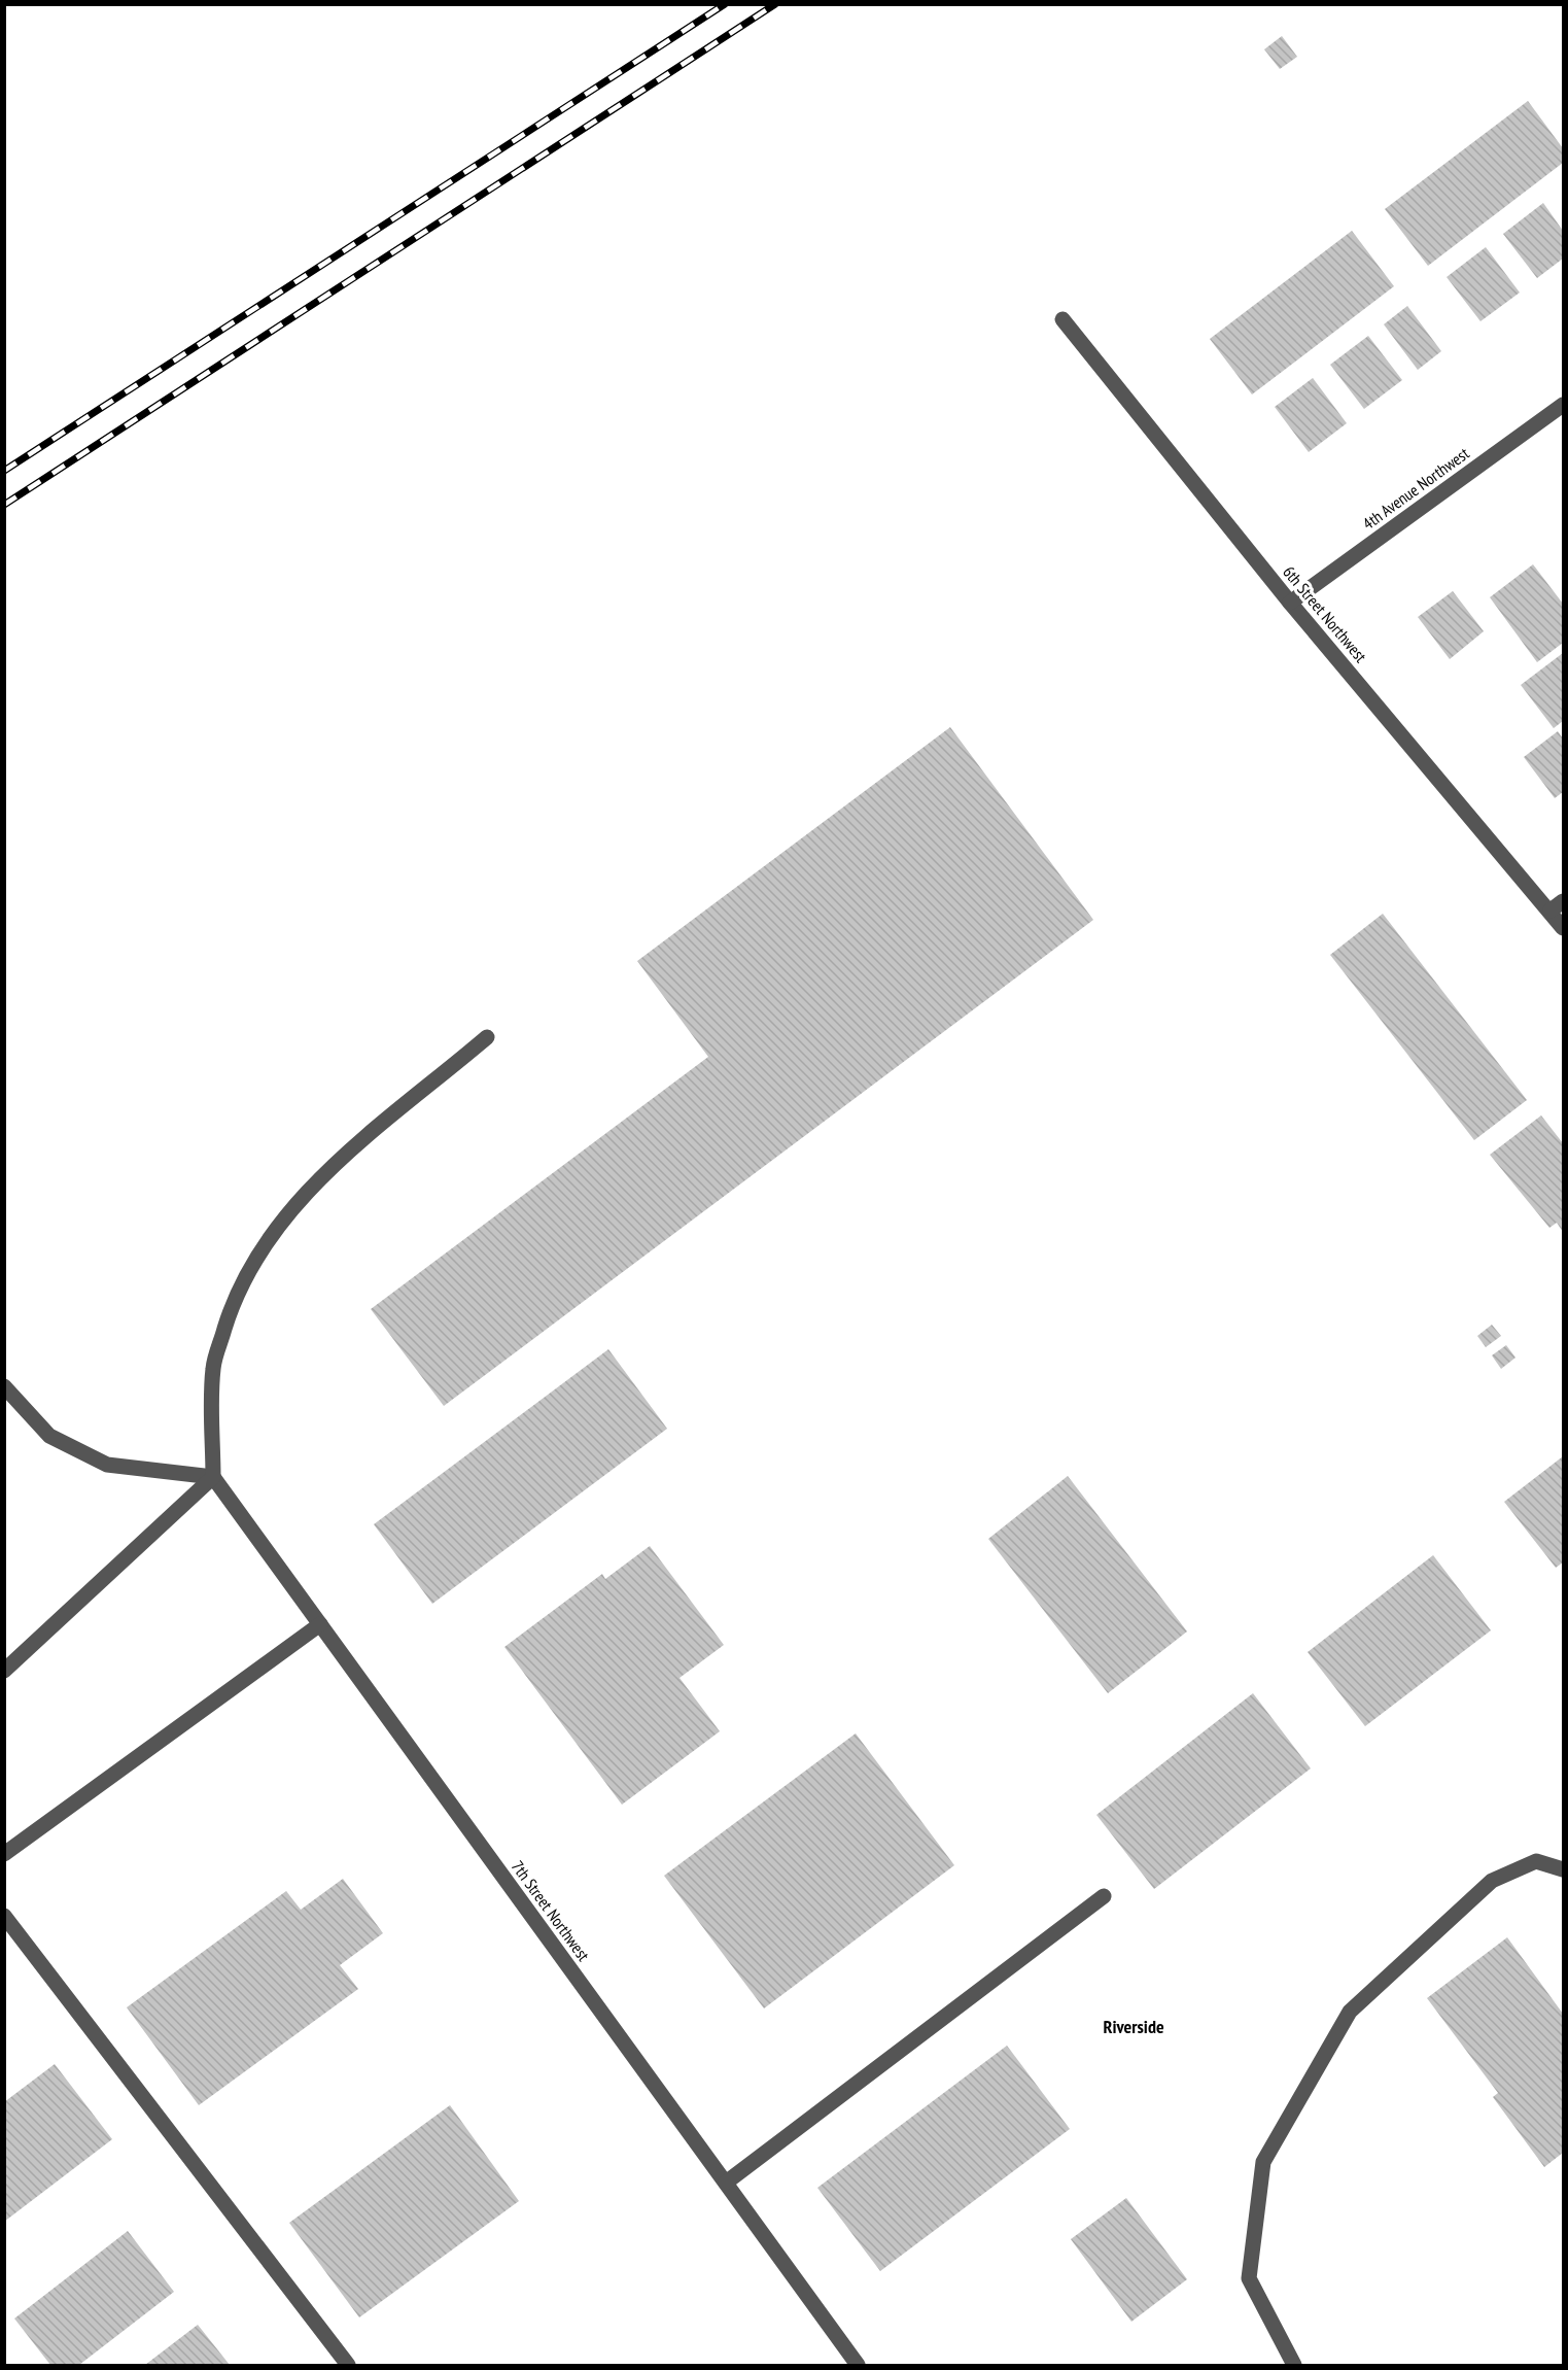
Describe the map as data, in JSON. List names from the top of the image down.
{
  "streets": {
    "street": ["4th Avenue Northwest", "6th Street Northwest", "7th Street Northwest"]
  },
  "crossings": [
    ["4th Avenue Northwest", "6th Street Northwest"]
  ],
  "districts": ["Riverside"]
}
